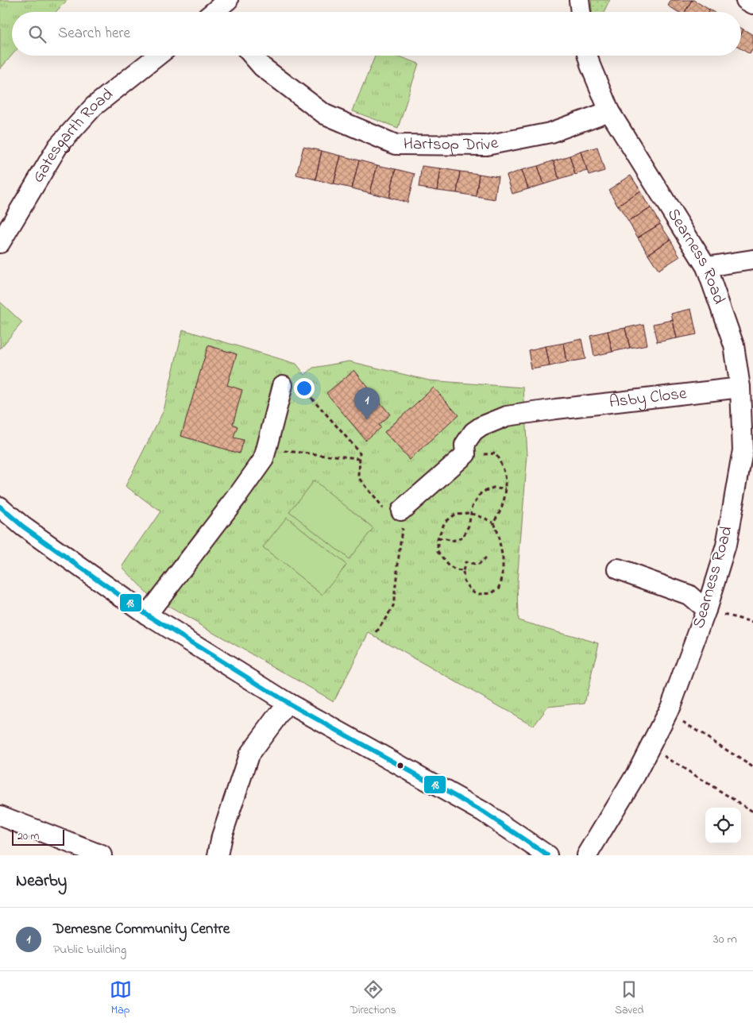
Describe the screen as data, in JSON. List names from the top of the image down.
{
  "streets": {
    "street": [
      "Gatesgarth Road",
      "Hartsop Drive",
      "Searness Road",
      "Asby Close"
    ]
  },
  "crossings": [
    ["Hartsop Drive", "Searness Road"],
    ["Searness Road", "Asby Close"]
  ],
  "lines": ["transit line 18"],
  "scale_bar": "20 m",
  "page": {
    "search": "Search here",
    "pins": "1",
    "scale": "20 m",
    "heading": "Nearby",
    "list": [
      {
        "mark": "1",
        "name": "Demesne Community Centre",
        "note": "Public building",
        "value": "30 m"
      }
    ],
    "nav": ["Map", "Directions", "Saved"]
  }
}
